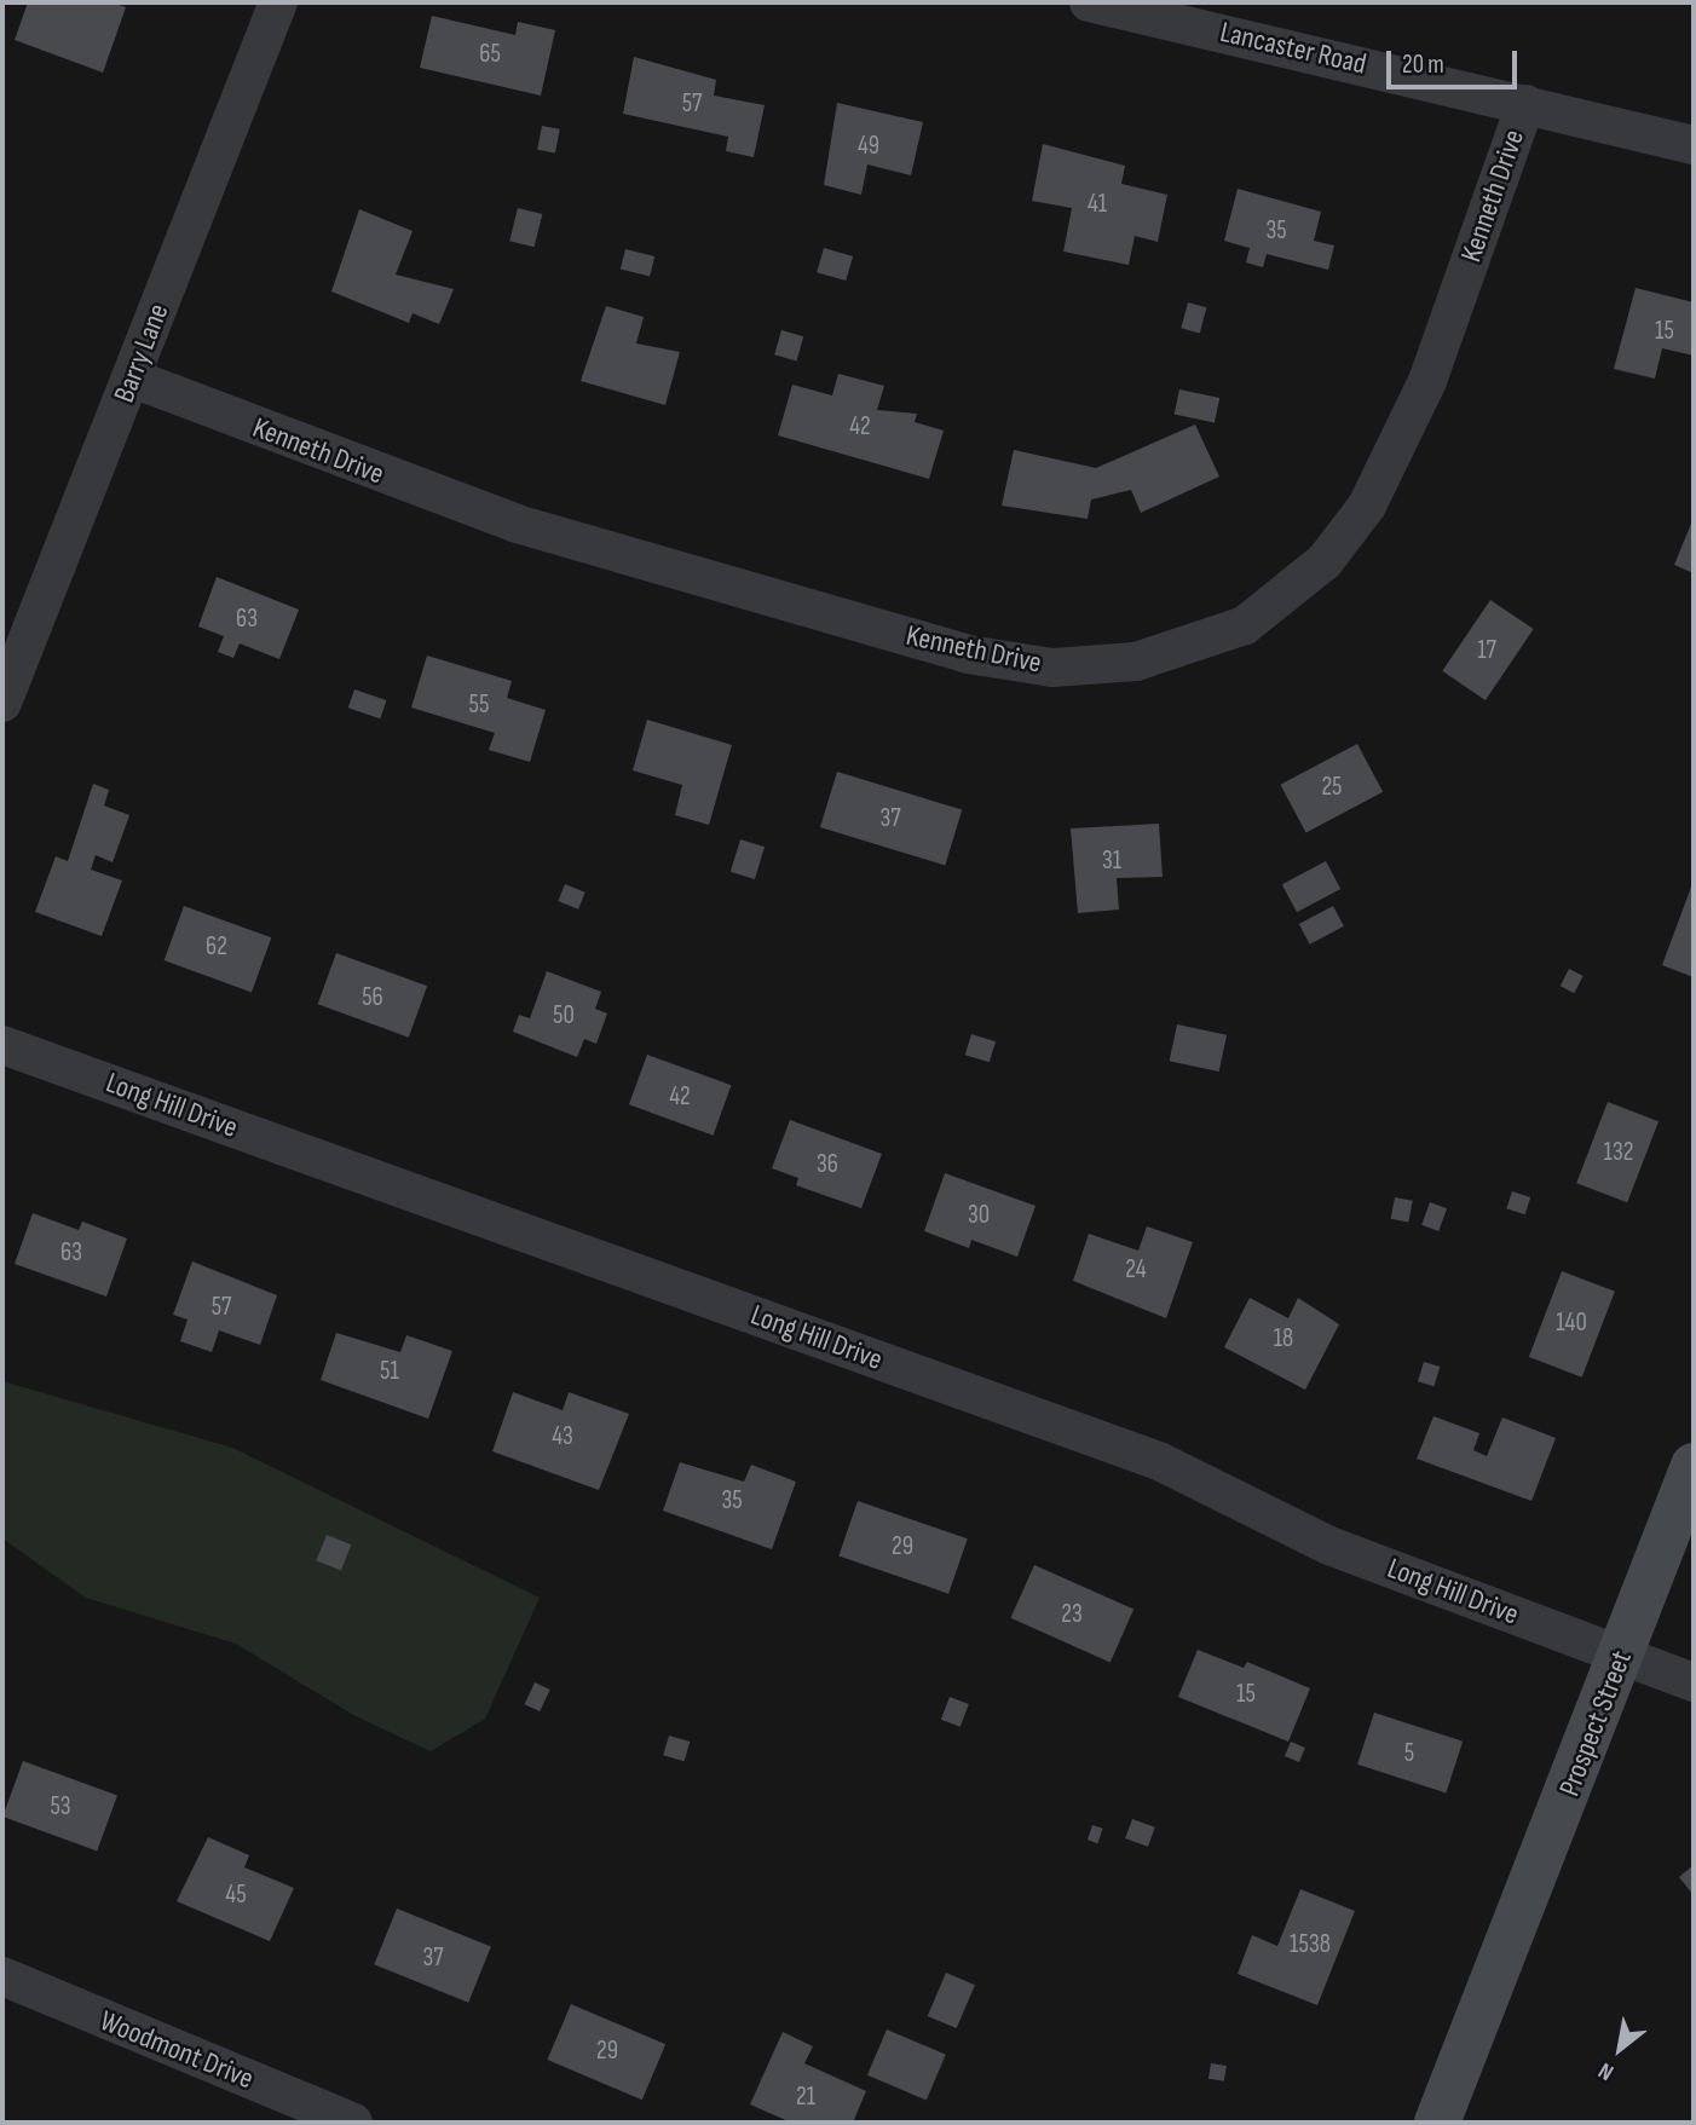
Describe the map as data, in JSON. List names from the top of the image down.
{
  "streets": {
    "main road": ["Prospect Street"],
    "street": [
      "Lancaster Road",
      "Kenneth Drive",
      "Barry Lane",
      "Long Hill Drive",
      "Woodmont Drive"
    ]
  },
  "crossings": [
    ["Lancaster Road", "Kenneth Drive"],
    ["Kenneth Drive", "Barry Lane"],
    ["Long Hill Drive", "Prospect Street"]
  ],
  "house_numbers": [
    "65",
    "57",
    "49",
    "41",
    "35",
    "15",
    "42",
    "63",
    "17",
    "55",
    "25",
    "37",
    "31",
    "62",
    "56",
    "50",
    "42",
    "132",
    "36",
    "30",
    "63",
    "24",
    "57",
    "140",
    "18",
    "51",
    "43",
    "35",
    "29",
    "23",
    "15",
    "5",
    "53",
    "45",
    "1538",
    "37",
    "29",
    "21"
  ],
  "scale_bar": "20 m",
  "north": "bottom left"
}
